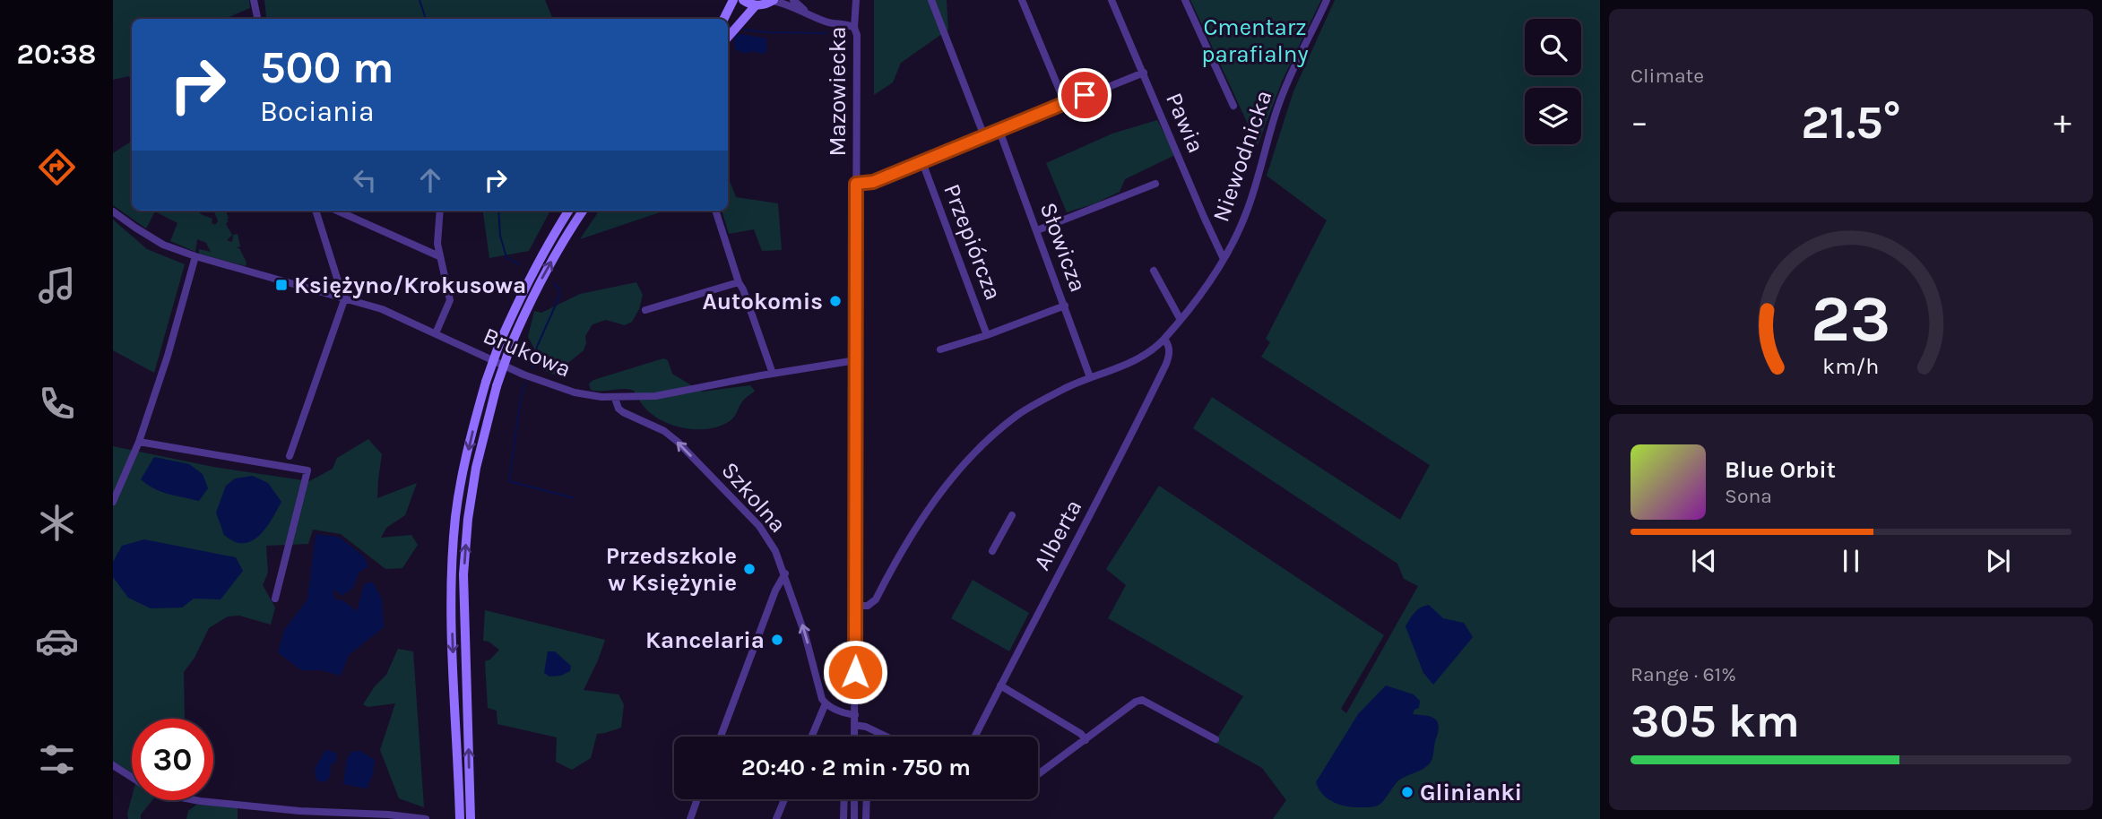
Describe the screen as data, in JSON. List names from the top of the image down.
{
  "streets": {
    "street": [
      "Mazowiecka",
      "Pawia",
      "Niewodnicka",
      "Przepiórcza",
      "Słowicza",
      "Brukowa",
      "Szkolna",
      "Alberta"
    ]
  },
  "crossings": [
    ["Mazowiecka", "Niewodnicka"],
    ["Mazowiecka", "Brukowa"],
    ["Pawia", "Niewodnicka"],
    ["Niewodnicka", "Słowicza"],
    ["Niewodnicka", "Alberta"],
    ["Brukowa", "Szkolna"]
  ],
  "one_way": ["Szkolna"],
  "parks": ["Cmentarz parafialny"],
  "places": {
    "transit": ["Księżyno/Krokusowa"],
    "other": [
      "Autokomis",
      "Przedszkole w Księżynie",
      "Kancelaria",
      "Glinianki"
    ]
  },
  "page": {
    "tabs": "20:38",
    "tile": [
      "Climate",
      ["Range · 61%", "305 km"]
    ],
    "turn": ["500 m", "Bociania"],
    "heat": ["−", "21.5°", "+"],
    "song": ["Blue Orbit", "Sona"],
    "limit": "30",
    "trip": "20:40 · 2 min · 750 m",
    "gauge": ["23", "km/h"]
  }
}
